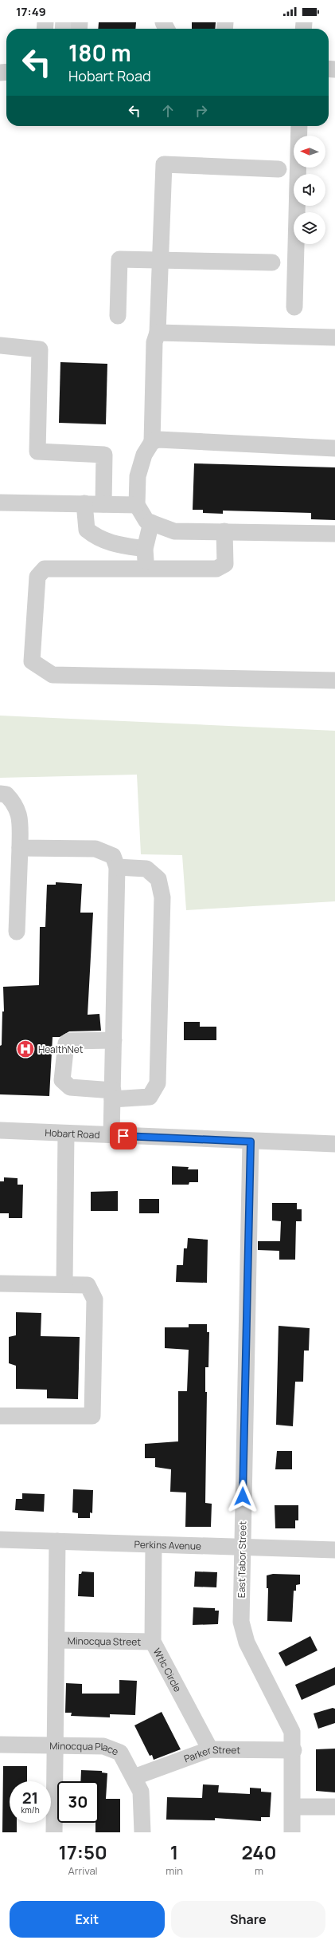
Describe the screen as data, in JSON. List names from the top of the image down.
{
  "streets": {
    "street": [
      "Hobart Road",
      "Perkins Avenue",
      "East Tabor Street",
      "Minocqua Street",
      "Wtlc Circle",
      "Minocqua Place",
      "Parker Street"
    ]
  },
  "crossings": [
    ["Hobart Road", "East Tabor Street"],
    ["Perkins Avenue", "East Tabor Street"],
    ["Perkins Avenue", "Wtlc Circle"],
    ["East Tabor Street", "Parker Street"],
    ["Minocqua Street", "Wtlc Circle"],
    ["Wtlc Circle", "Parker Street"],
    ["Minocqua Place", "Parker Street"]
  ],
  "places": {
    "hospital": ["HealthNet"]
  },
  "north": "left",
  "page": {
    "status": "17:49",
    "turn": ["180 m", "Hobart Road"],
    "speed": "21 km/h",
    "limit": "30",
    "eta": [
      "17:50",
      "Arrival",
      "1",
      "min",
      "240",
      "m"
    ],
    "buttons": ["Exit", "Share"]
  }
}
